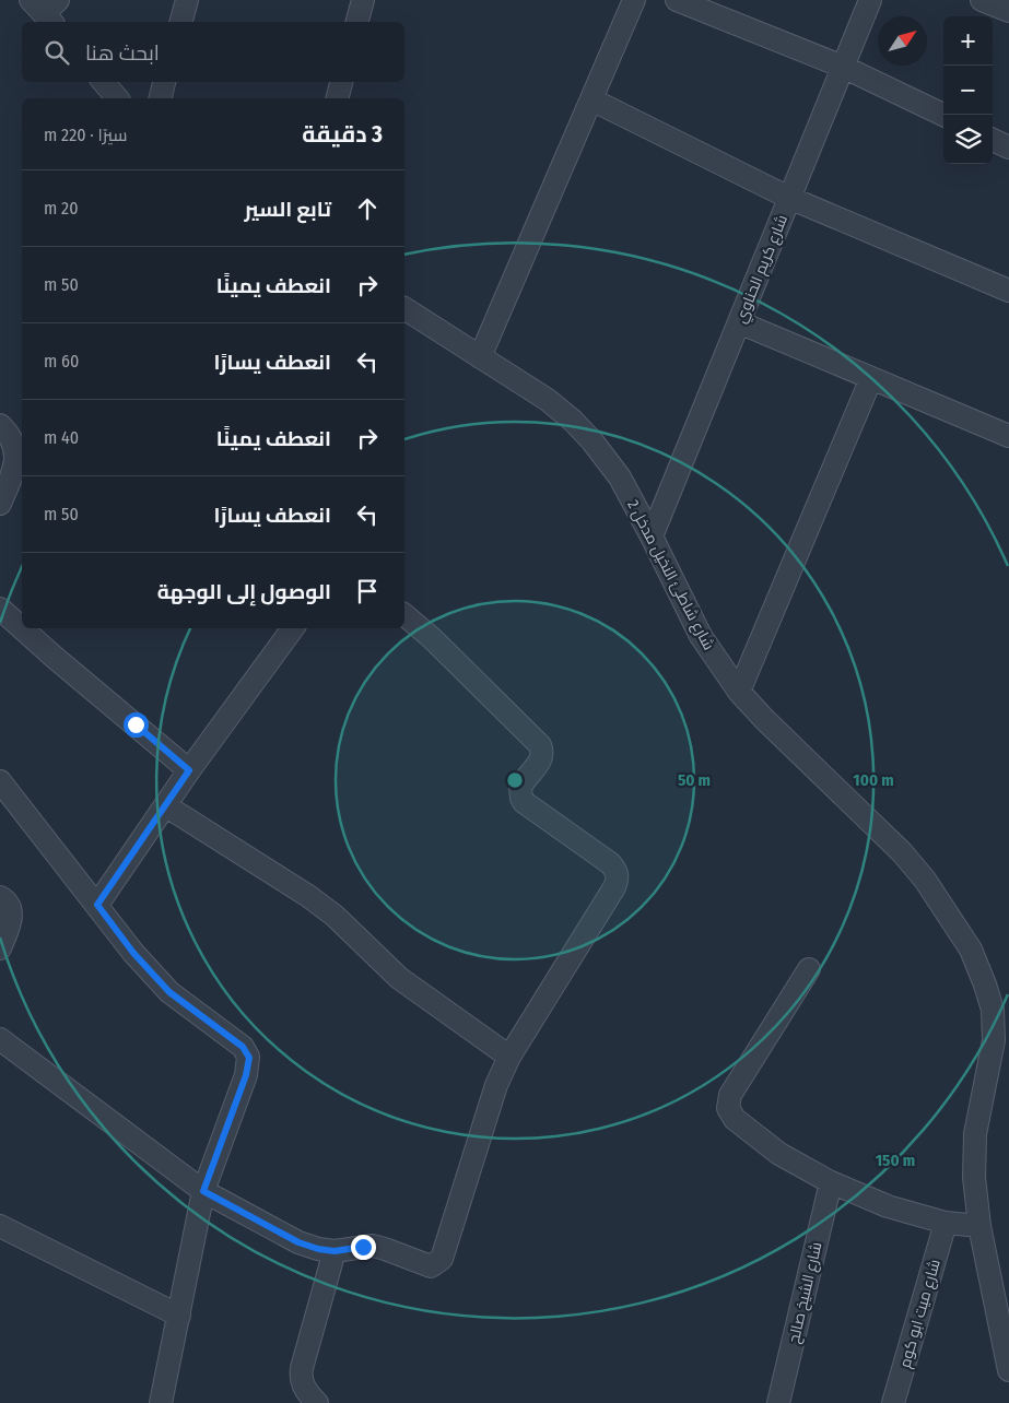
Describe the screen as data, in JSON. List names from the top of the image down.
{
  "streets": {
    "street": [
      "شارع كريم الحناوي",
      "شارع شاطئ النخيل مدخل 2",
      "شارع الشيخ صالح",
      "شارع ميت ابو كوم"
    ]
  },
  "crossings": [
    ["شارع كريم الحناوي", "شارع شاطئ النخيل مدخل 2"]
  ],
  "north": "top right",
  "page": {
    "map_buttons": ["+", "−"],
    "search": "ابحث هنا",
    "heading": ["3 دقيقة", "سيرًا · 220 m"],
    "list": [
      ["تابع السير", "20 m"],
      ["انعطف يمينًا", "50 m"],
      ["انعطف يسارًا", "60 m"],
      ["انعطف يمينًا", "40 m"],
      ["انعطف يسارًا", "50 m"],
      "الوصول إلى الوجهة"
    ]
  },
  "rings": ["50 m", "100 m", "150 m"]
}
